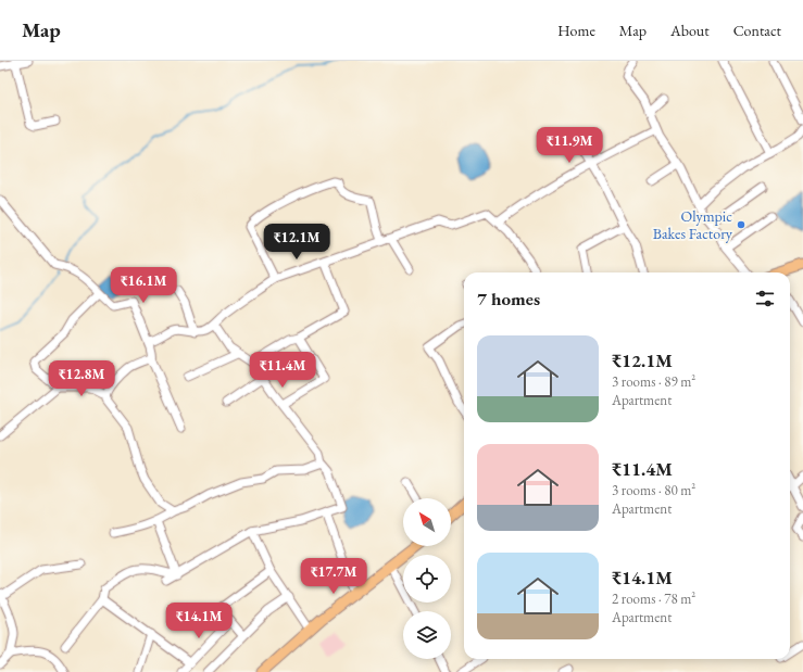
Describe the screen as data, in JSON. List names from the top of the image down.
{
  "places": ["Olympic Bakes Factory"],
  "north": "top left",
  "page": {
    "header": "Map",
    "nav": [
      "Home",
      "Map",
      "About",
      "Contact"
    ],
    "price": [
      "₹11.9M",
      "₹12.1M",
      "₹16.1M",
      "₹11.4M",
      "₹12.8M",
      "₹17.7M",
      "₹14.1M"
    ],
    "heading": "7 homes",
    "list": [
      {
        "name": "₹12.1M",
        "note": "3 rooms · 89 m² · Apartment"
      },
      {
        "name": "₹11.4M",
        "note": "3 rooms · 80 m² · Apartment"
      },
      {
        "name": "₹14.1M",
        "note": "2 rooms · 78 m² · Apartment"
      }
    ]
  }
}
